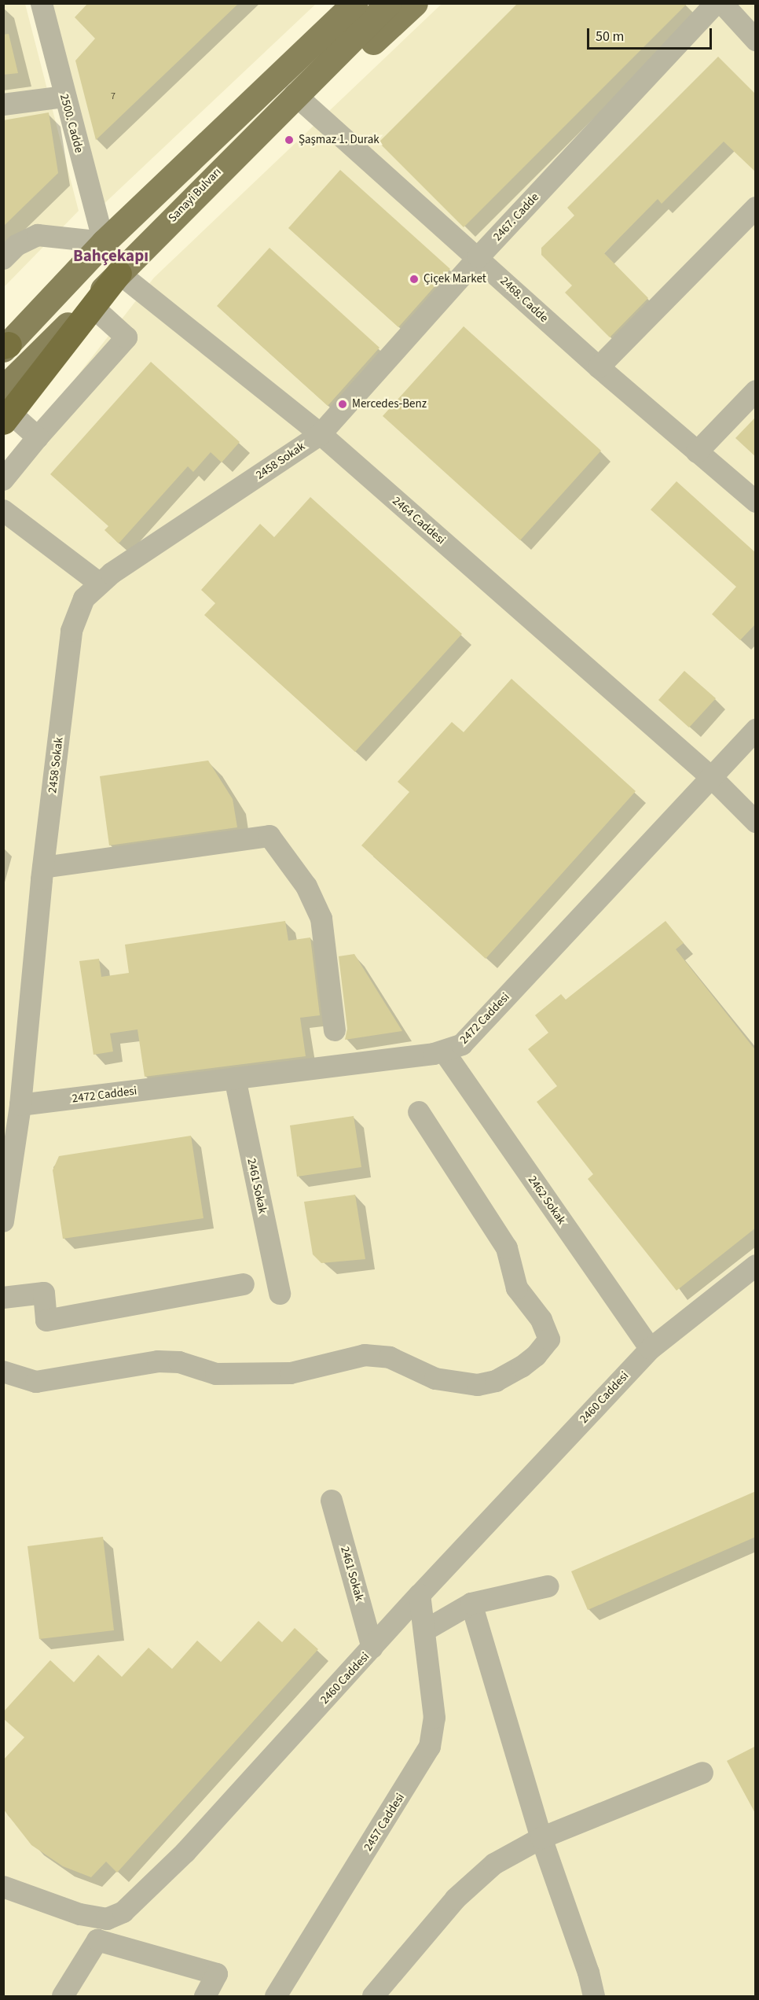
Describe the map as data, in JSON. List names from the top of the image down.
{
  "streets": {
    "main road": ["Sanayi Bulvarı"],
    "street": [
      "2500. Cadde",
      "2467. Cadde",
      "2468. Cadde",
      "2458 Sokak",
      "2464 Caddesi",
      "2472 Caddesi",
      "2461 Sokak",
      "2462 Sokak",
      "2460 Caddesi",
      "2457 Caddesi"
    ]
  },
  "crossings": [
    ["Sanayi Bulvarı", "2468. Cadde"],
    ["Sanayi Bulvarı", "2464 Caddesi"],
    ["2467. Cadde", "2468. Cadde"],
    ["2467. Cadde", "2458 Sokak"],
    ["2467. Cadde", "2464 Caddesi"],
    ["2458 Sokak", "2464 Caddesi"],
    ["2458 Sokak", "2472 Caddesi"],
    ["2464 Caddesi", "2472 Caddesi"],
    ["2472 Caddesi", "2461 Sokak"],
    ["2472 Caddesi", "2462 Sokak"],
    ["2461 Sokak", "2460 Caddesi"],
    ["2462 Sokak", "2460 Caddesi"],
    ["2460 Caddesi", "2457 Caddesi"]
  ],
  "districts": ["Bahçekapı"],
  "places": ["Şaşmaz 1. Durak", "Çiçek Market", "Mercedes-Benz"],
  "house_numbers": ["7"],
  "scale_bar": "50 m"
}
